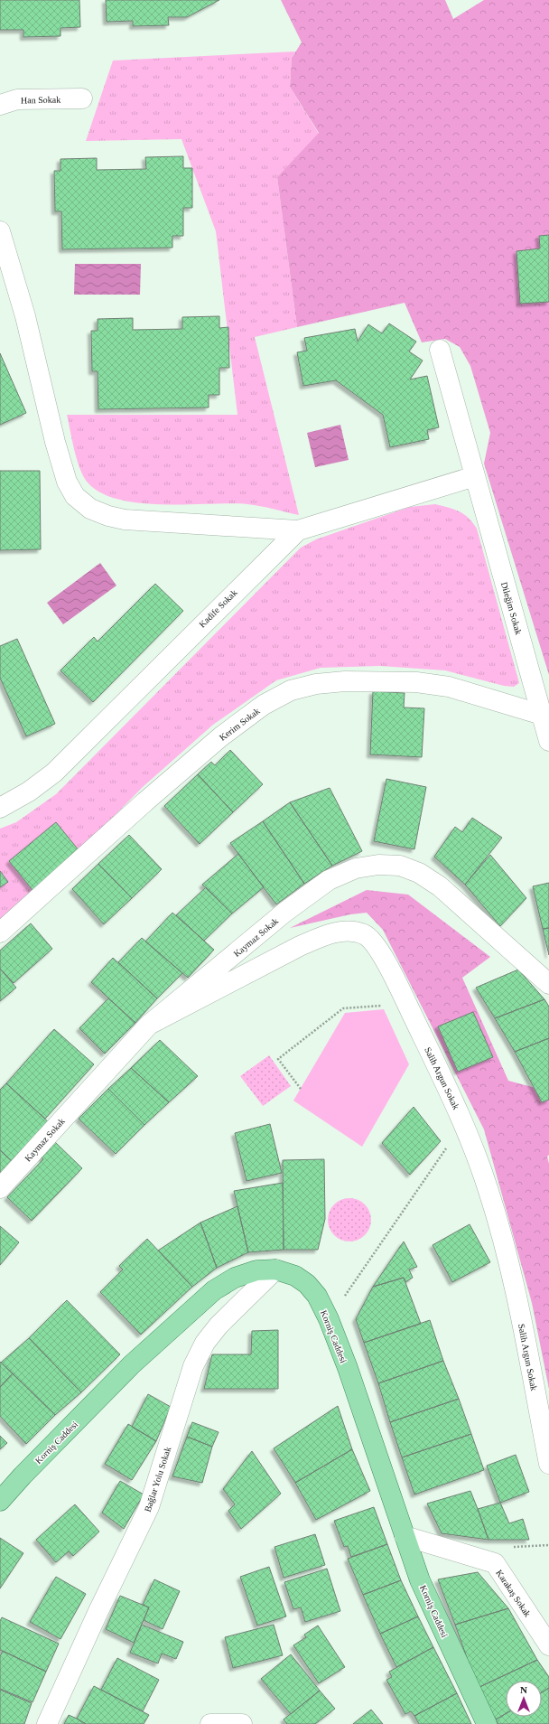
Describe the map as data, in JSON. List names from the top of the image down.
{
  "streets": {
    "main road": ["Korniş Caddesi"],
    "street": [
      "Han Sokak",
      "Kadife Sokak",
      "Dileğim Sokak",
      "Kerim Sokak",
      "Kaymaz Sokak",
      "Salih Argun Sokak",
      "Bağlar Yolu Sokak",
      "Karakaş Sokak"
    ]
  },
  "crossings": [
    ["Kadife Sokak", "Dileğim Sokak"],
    ["Dileğim Sokak", "Kerim Sokak"],
    ["Kaymaz Sokak", "Salih Argun Sokak"],
    ["Korniş Caddesi", "Bağlar Yolu Sokak"],
    ["Korniş Caddesi", "Karakaş Sokak"]
  ],
  "north": "top"
}
